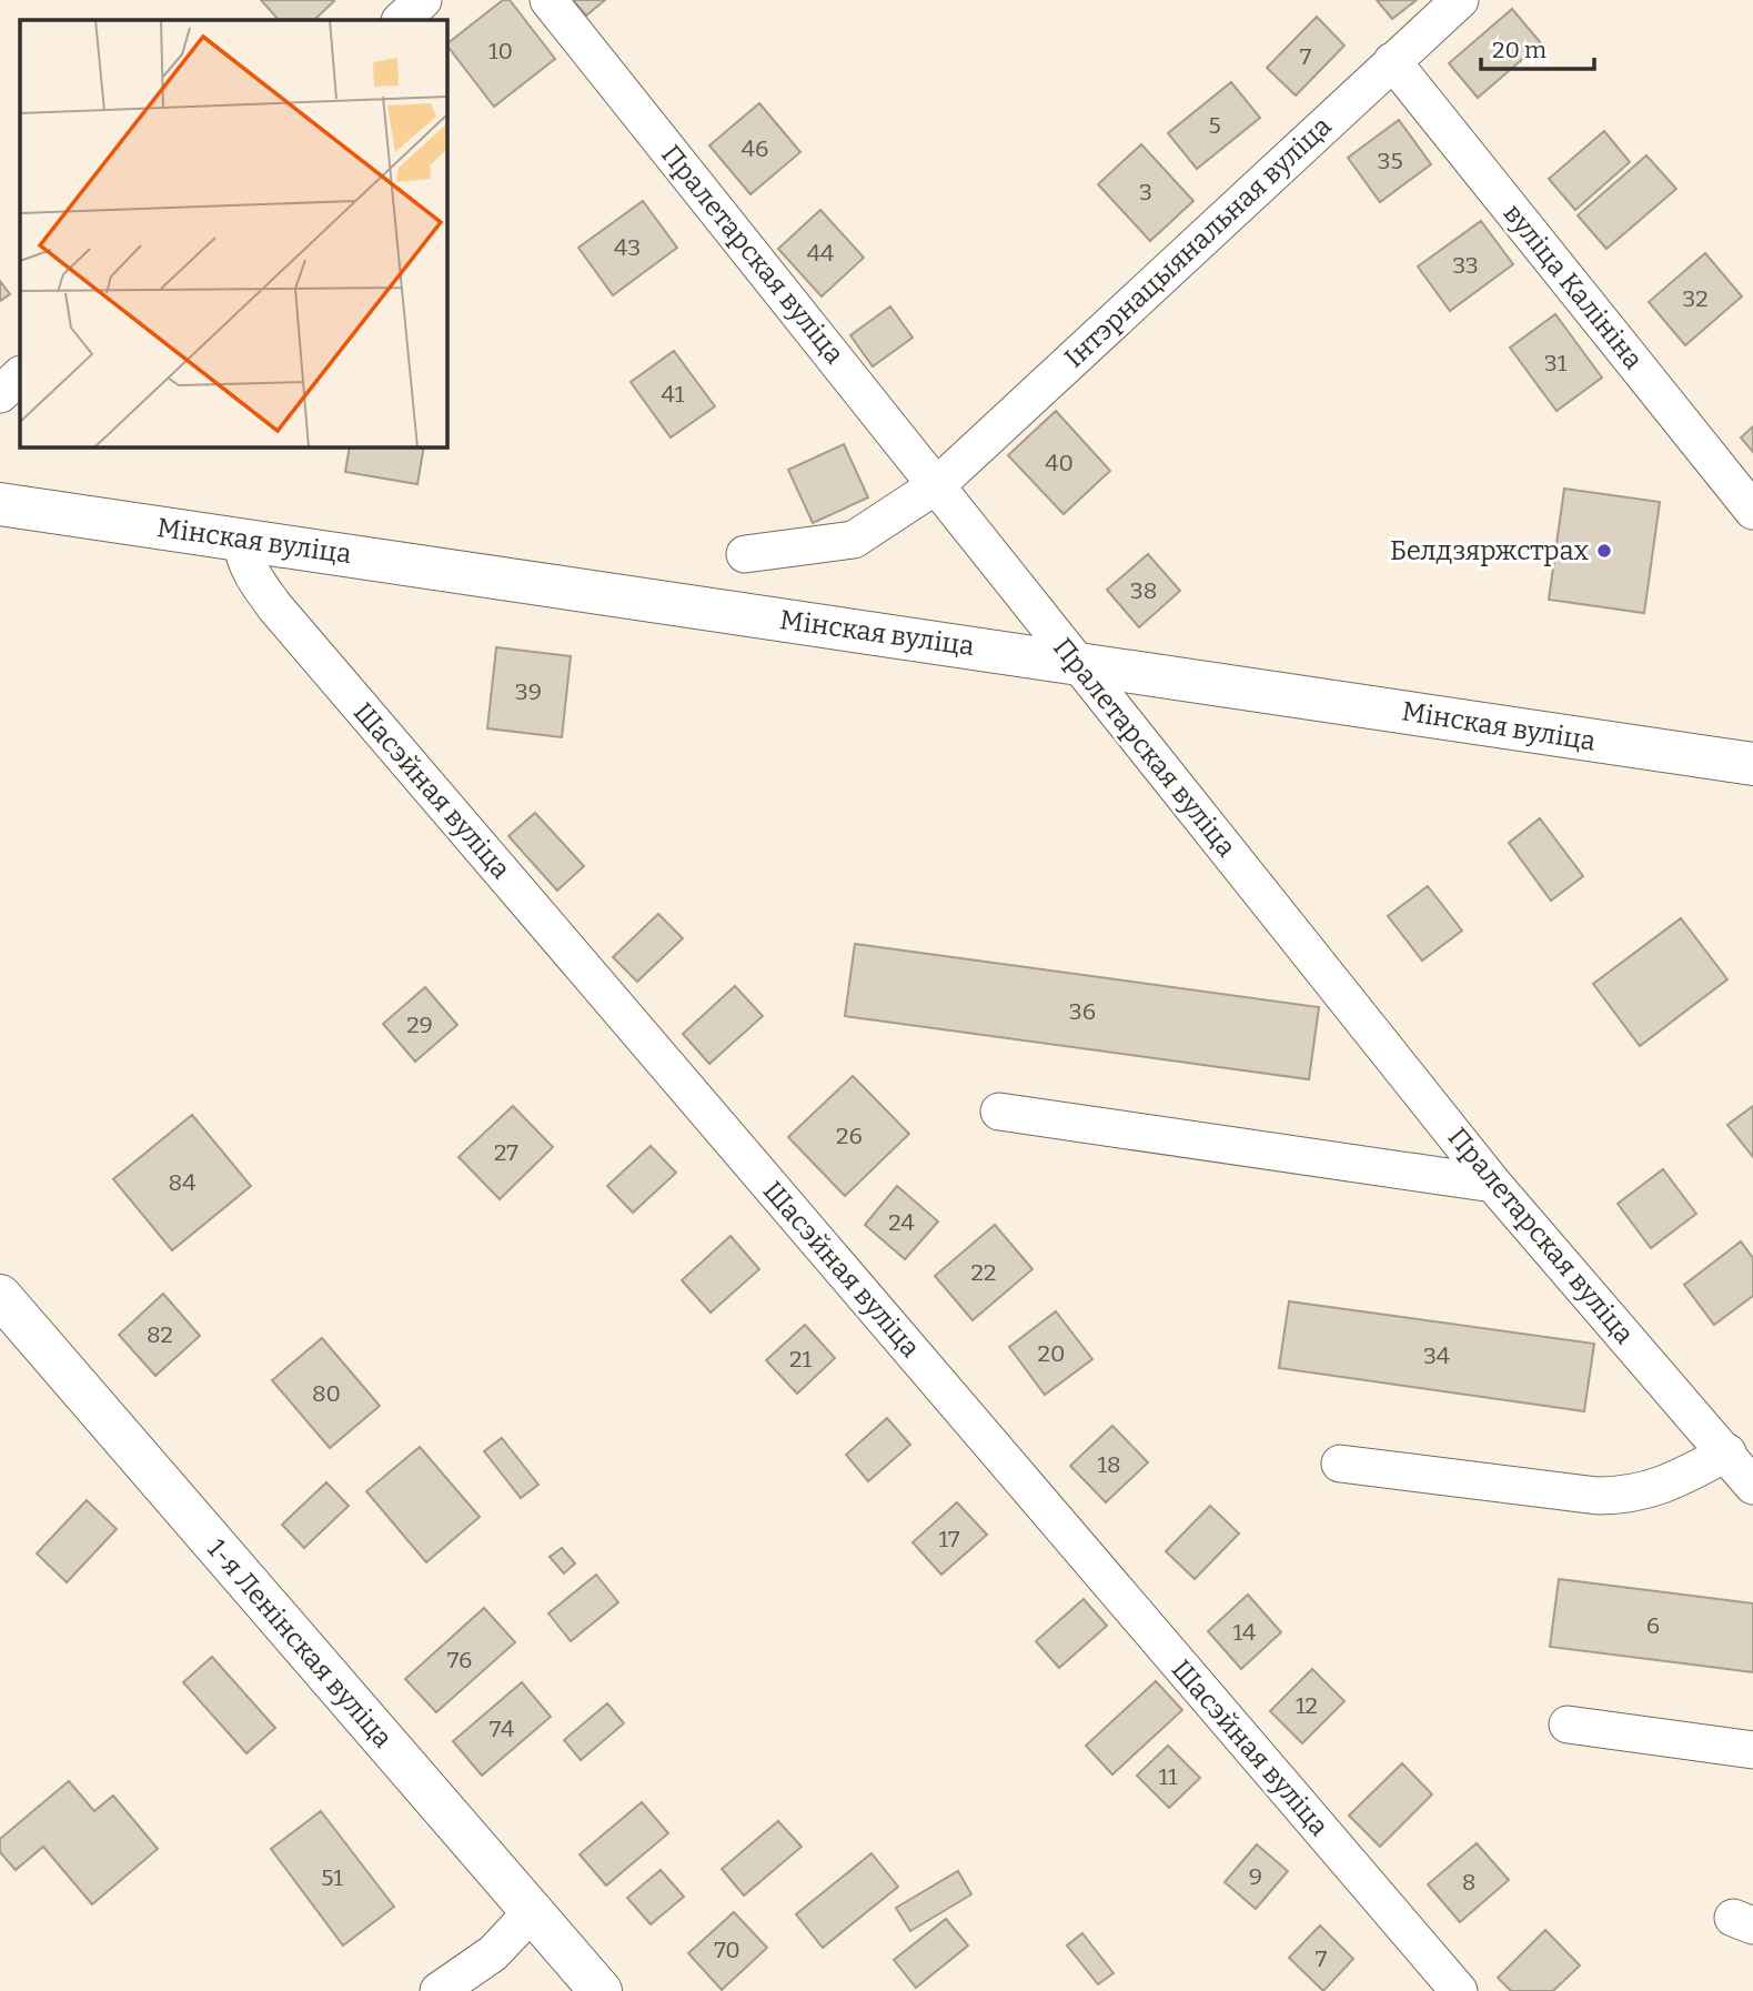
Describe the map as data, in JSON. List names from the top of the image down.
{
  "streets": {
    "main road": ["Мінская вуліца", "1-я Ленінская вуліца"],
    "street": [
      "Інтэрнацыянальная вуліца",
      "Пралетарская вуліца",
      "вуліца Калініна",
      "Шасэйная вуліца"
    ]
  },
  "crossings": [
    ["Інтэрнацыянальная вуліца", "Пралетарская вуліца"],
    ["Інтэрнацыянальная вуліца", "вуліца Калініна"],
    ["Пралетарская вуліца", "Мінская вуліца"],
    ["Мінская вуліца", "Шасэйная вуліца"]
  ],
  "places": ["Белдзяржстрах"],
  "house_numbers": [
    "10",
    "7",
    "5",
    "46",
    "35",
    "3",
    "43",
    "44",
    "33",
    "32",
    "31",
    "41",
    "40",
    "38",
    "39",
    "36",
    "29",
    "26",
    "27",
    "84",
    "24",
    "22",
    "82",
    "20",
    "34",
    "21",
    "80",
    "18",
    "17",
    "6",
    "14",
    "76",
    "12",
    "74",
    "11",
    "9",
    "51",
    "8",
    "70",
    "7"
  ],
  "scale_bar": "20 m"
}
